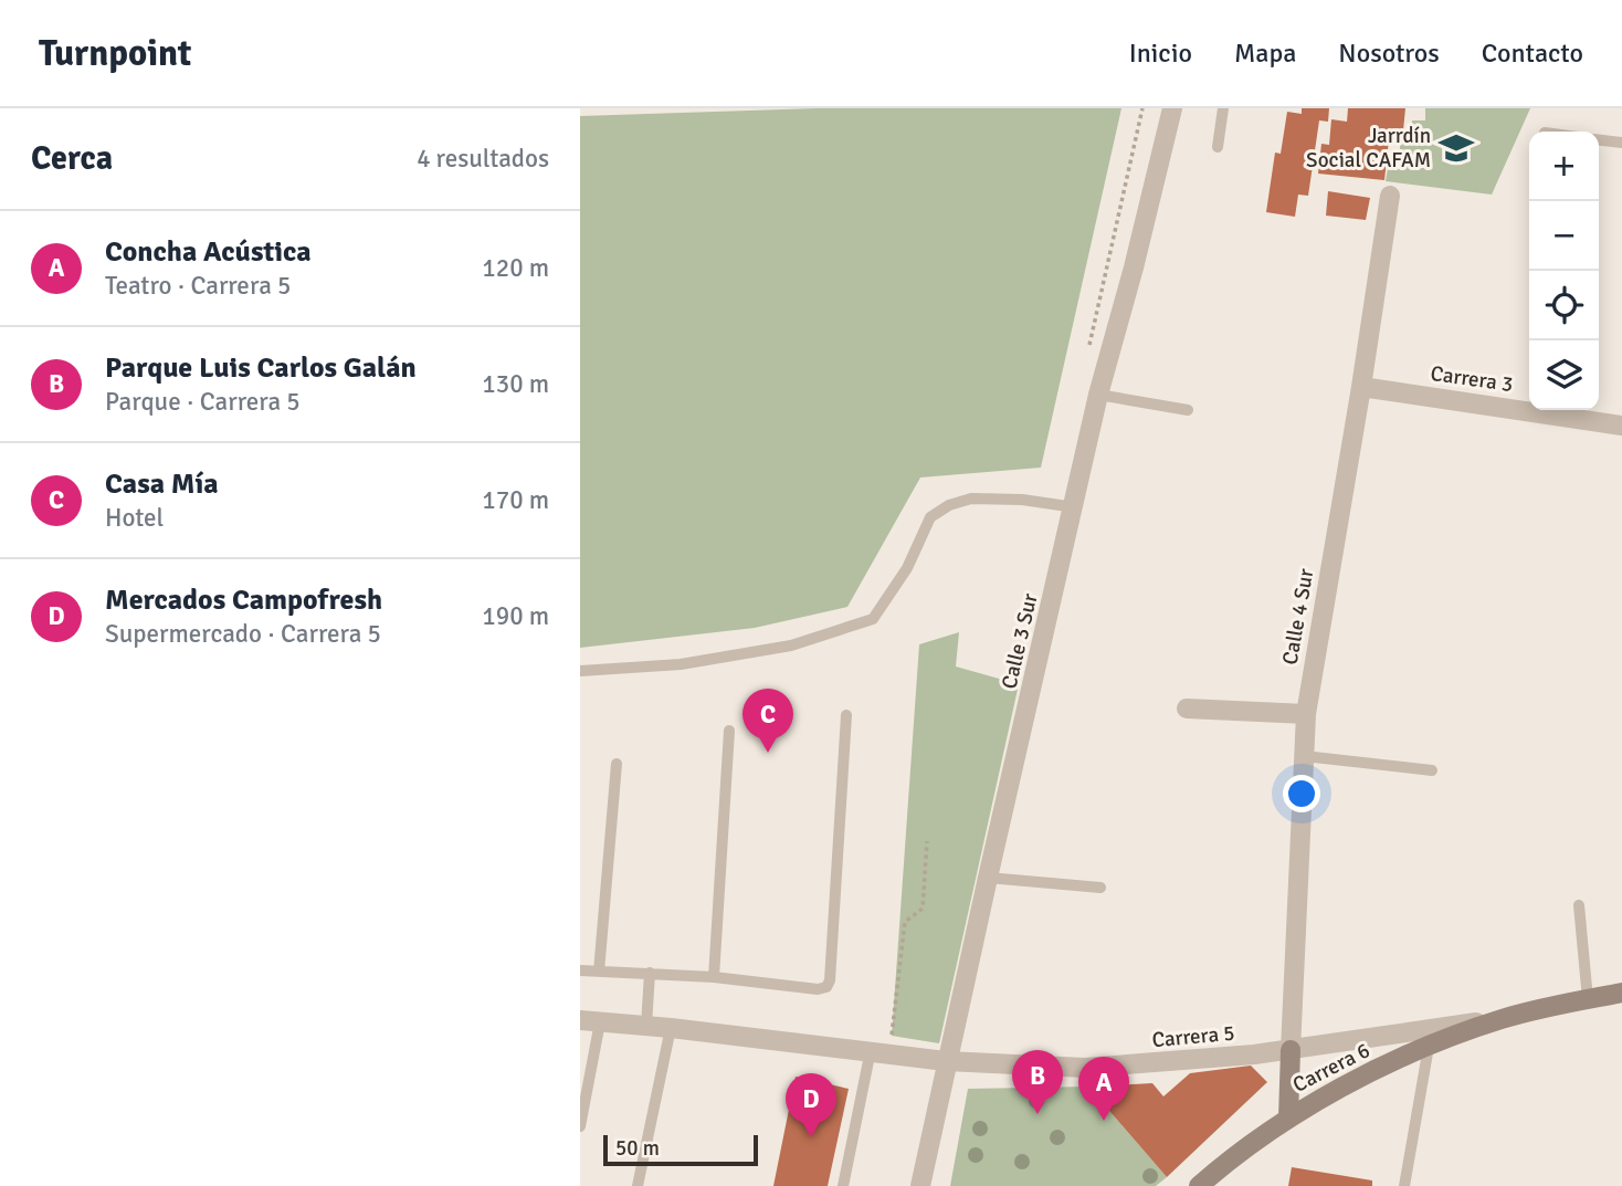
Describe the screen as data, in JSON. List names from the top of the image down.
{
  "streets": {
    "main road": ["Carrera 5", "Carrera 6"],
    "street": ["Carrera 3", "Calle 4 Sur", "Calle 3 Sur"]
  },
  "crossings": [
    ["Carrera 3", "Calle 4 Sur"],
    ["Calle 4 Sur", "Carrera 5"],
    ["Calle 3 Sur", "Carrera 5"],
    ["Carrera 5", "Carrera 6"]
  ],
  "places": {
    "school or university": ["Jarrdín Social CAFAM"]
  },
  "scale_bar": "50 m",
  "page": {
    "header": "Turnpoint",
    "nav": [
      "Inicio",
      "Mapa",
      "Nosotros",
      "Contacto"
    ],
    "heading": ["Cerca", "4 resultados"],
    "map_buttons": ["+", "−"],
    "list": [
      {
        "mark": "A",
        "name": "Concha Acústica",
        "note": "Teatro · Carrera 5",
        "value": "120 m"
      },
      {
        "mark": "B",
        "name": "Parque Luis Carlos Galán",
        "note": "Parque · Carrera 5",
        "value": "130 m"
      },
      {
        "mark": "C",
        "name": "Casa Mía",
        "note": "Hotel",
        "value": "170 m"
      },
      {
        "mark": "D",
        "name": "Mercados Campofresh",
        "note": "Supermercado · Carrera 5",
        "value": "190 m"
      }
    ],
    "pins": [
      "C",
      "B",
      "A",
      "D"
    ],
    "scale": "50 m"
  }
}
